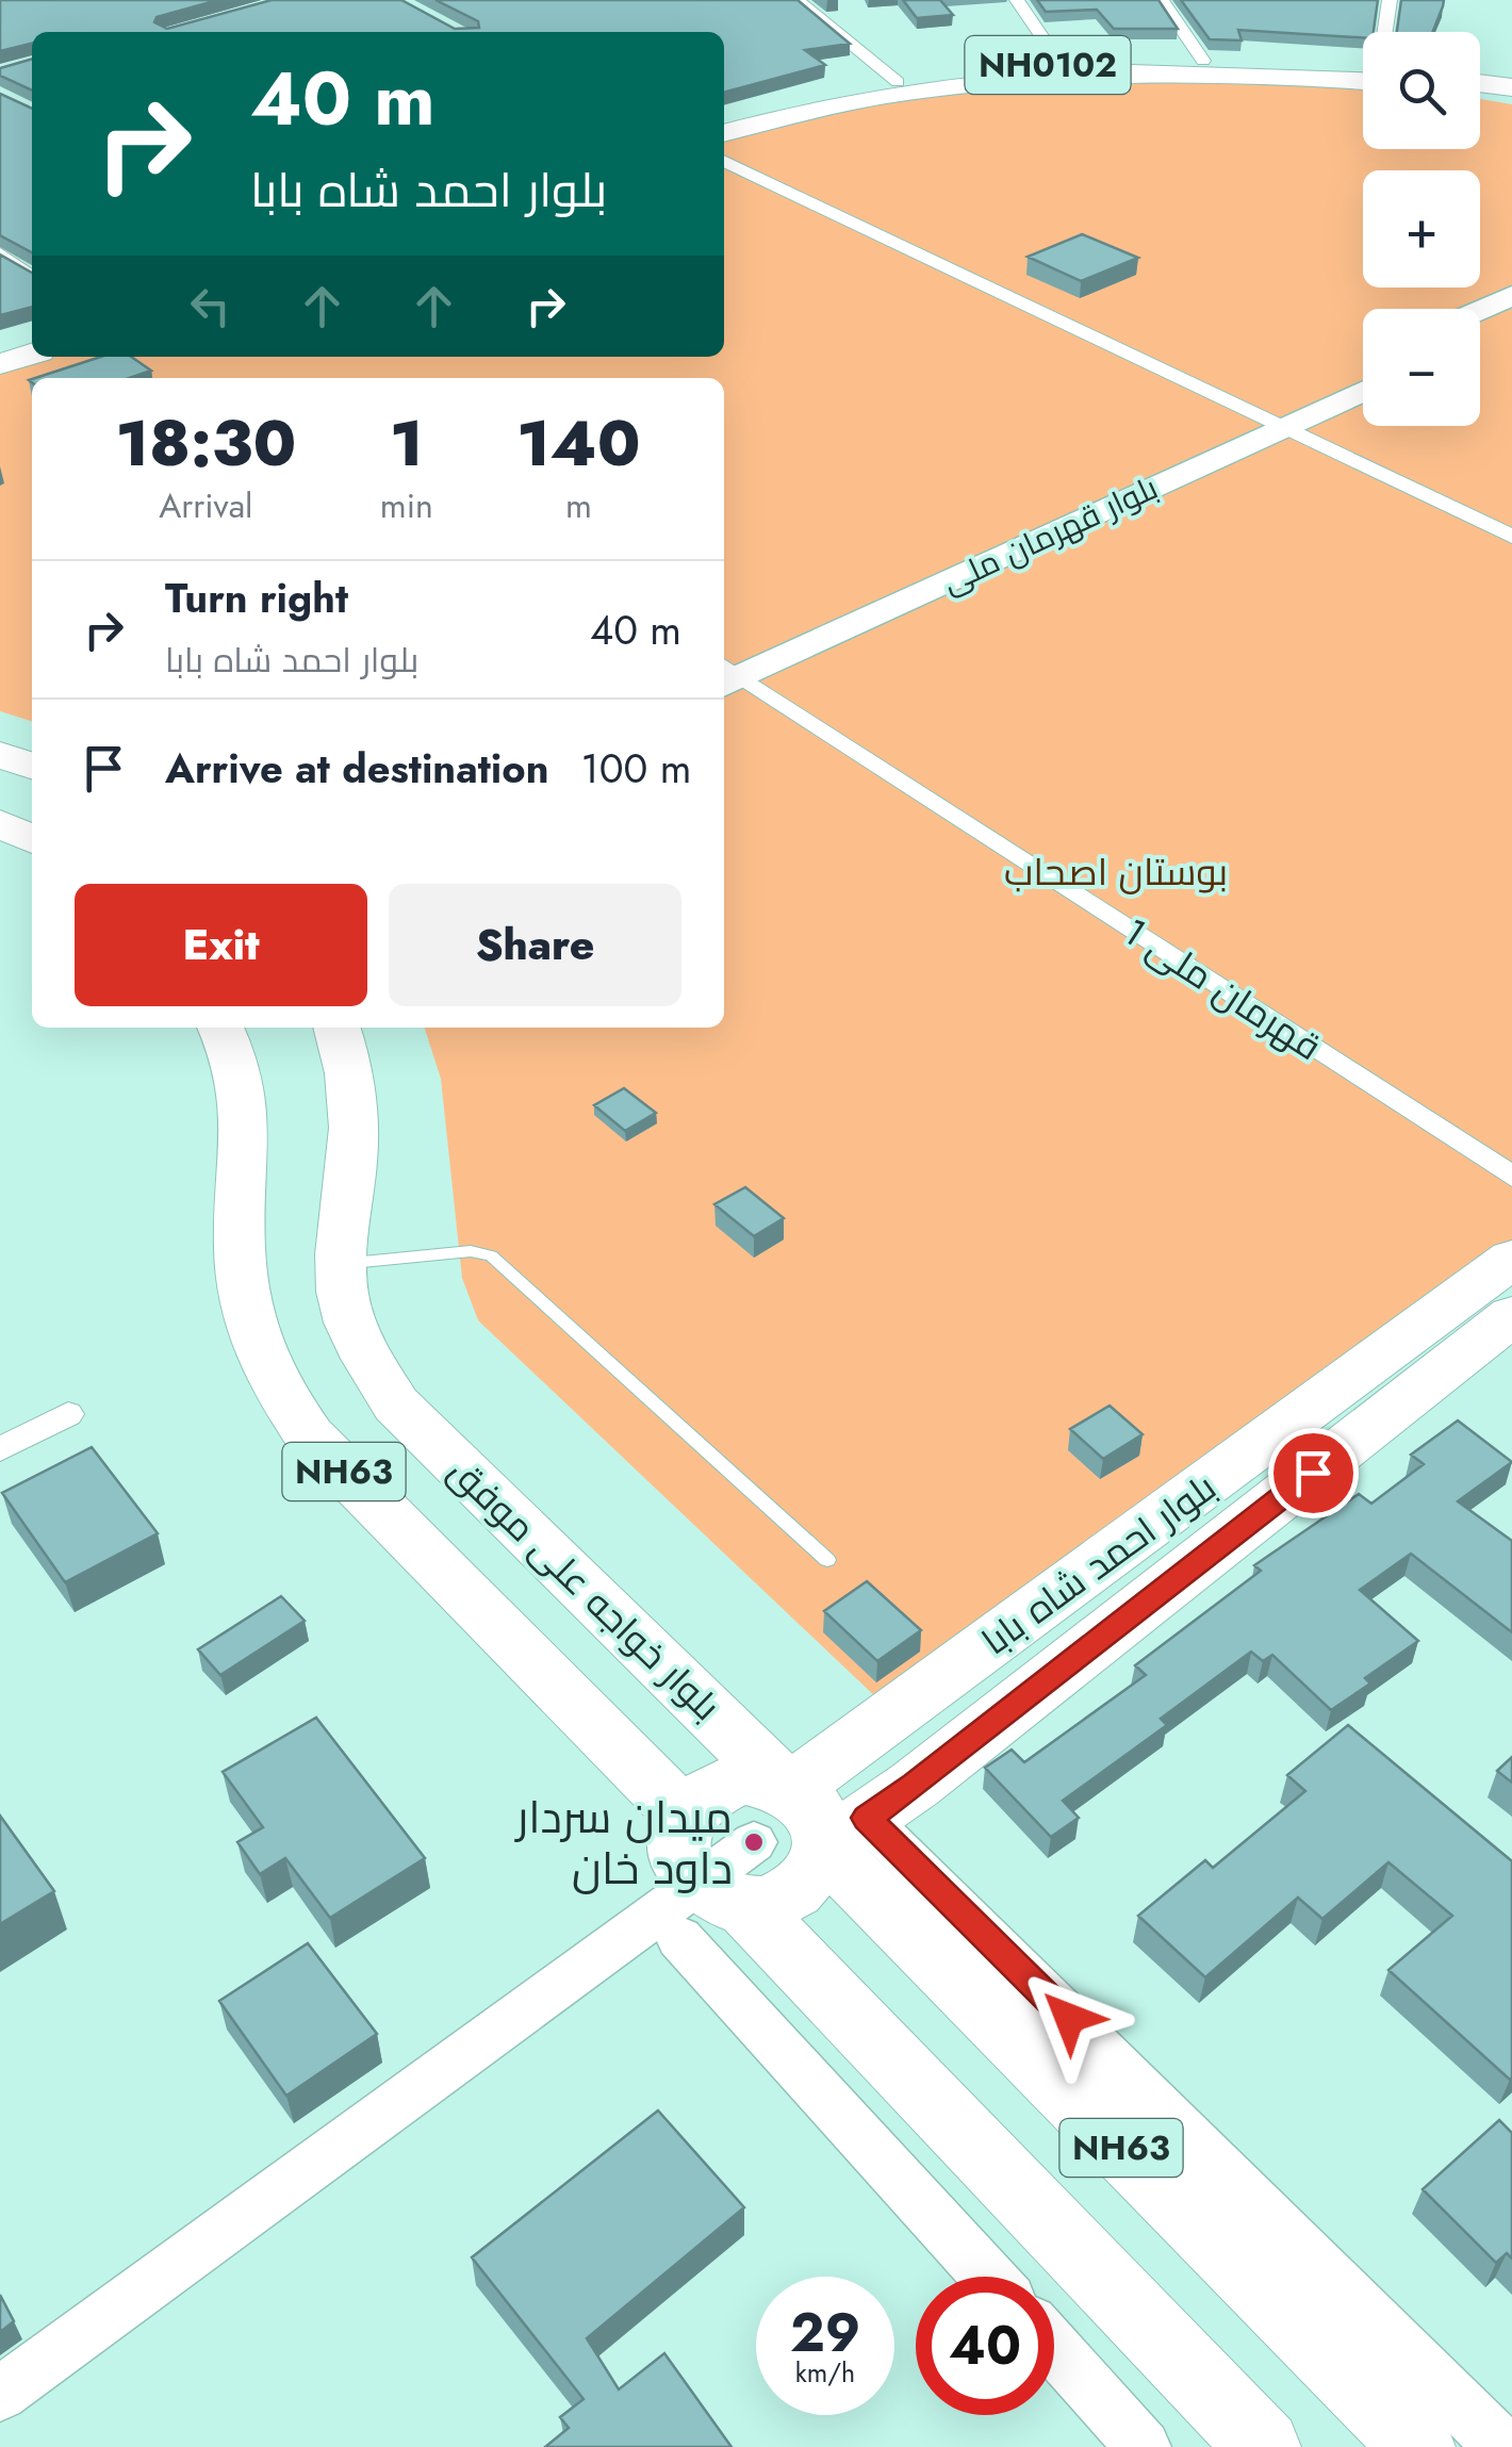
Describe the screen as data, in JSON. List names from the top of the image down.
{
  "streets": {
    "highway": [
      "NH0102",
      "NH63",
      "بلوار احمد شاه بابا",
      "بلوار خواجه علی موفق"
    ],
    "main road": ["بلوار قهرمان ملی"],
    "street": ["قهرمان ملی 1"]
  },
  "crossings": [
    ["بلوار قهرمان ملی", "قهرمان ملی 1"],
    ["NH63", "بلوار احمد شاه بابا"],
    ["NH63", "بلوار خواجه علی موفق"],
    ["بلوار احمد شاه بابا", "بلوار خواجه علی موفق"]
  ],
  "parks": ["بوستان اصحاب"],
  "places": ["میدان سردار داود خان"],
  "page": {
    "map_buttons": ["+", "−"],
    "turn": ["40 m", "بلوار احمد شاه بابا"],
    "eta": [
      "18:30",
      "Arrival",
      "1",
      "min",
      "140",
      "m"
    ],
    "list": [
      {
        "name": "Turn right",
        "note": "بلوار احمد شاه بابا",
        "value": "40 m"
      },
      {
        "name": "Arrive at destination",
        "value": "100 m"
      }
    ],
    "buttons": ["Exit", "Share"],
    "speed": "29 km/h",
    "limit": "40"
  }
}
